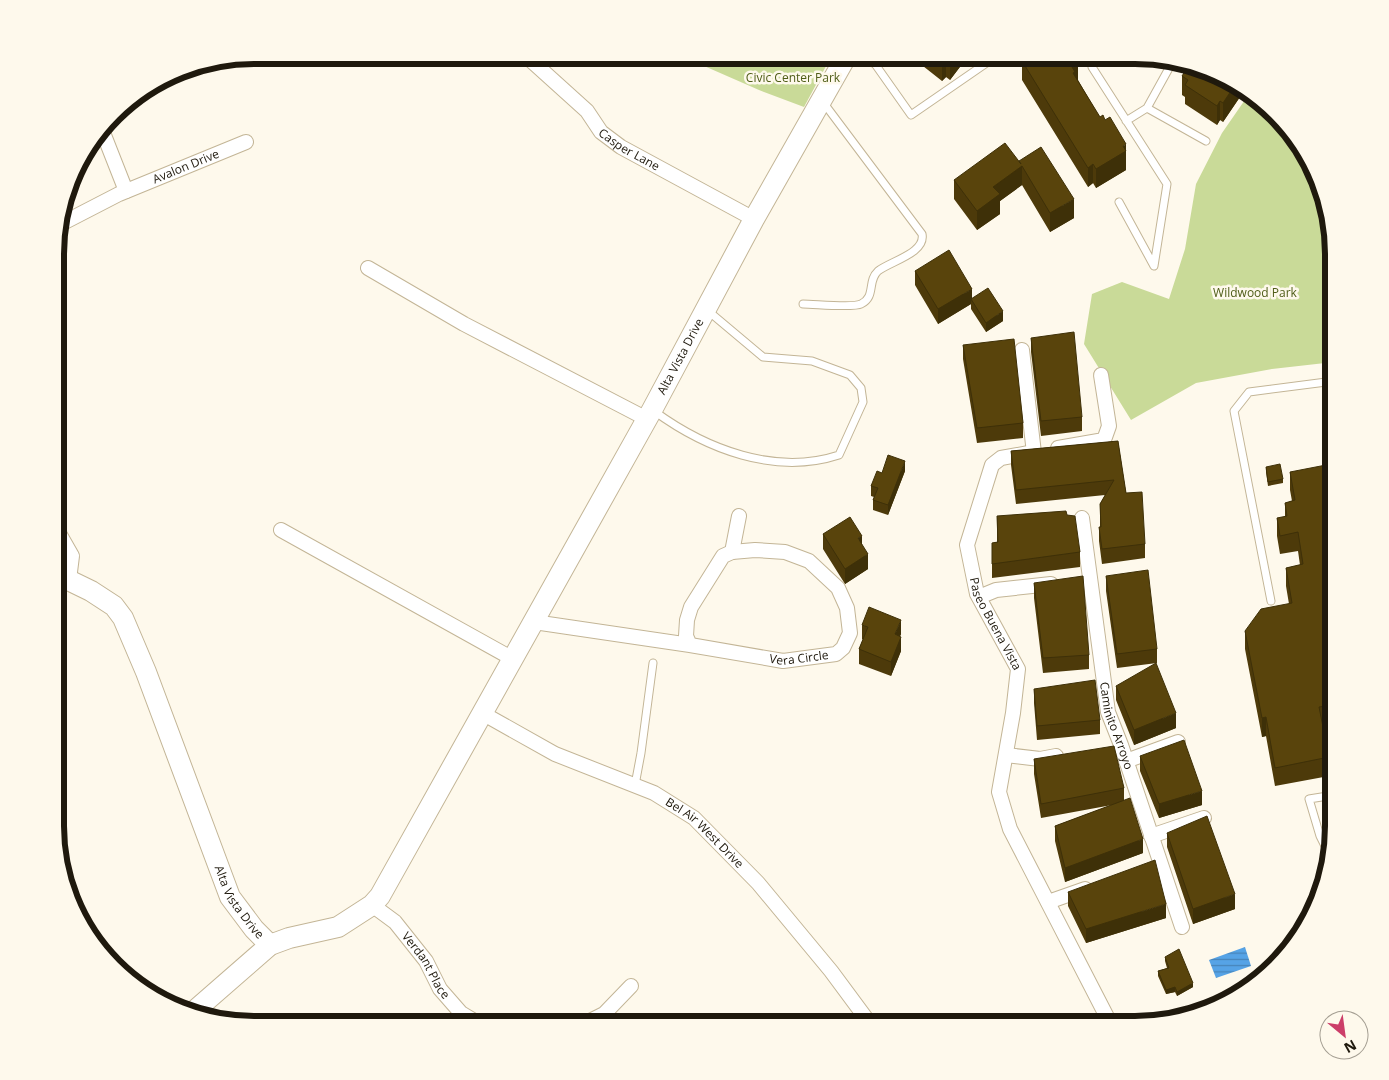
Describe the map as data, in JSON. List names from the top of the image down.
{
  "streets": {
    "street": [
      "Casper Lane",
      "Avalon Drive",
      "Alta Vista Drive",
      "Paseo Buena Vista",
      "Vera Circle",
      "Caminito Arroyo",
      "Bel Air West Drive",
      "Verdant Place"
    ]
  },
  "crossings": [
    ["Casper Lane", "Alta Vista Drive"],
    ["Alta Vista Drive", "Vera Circle"],
    ["Alta Vista Drive", "Bel Air West Drive"],
    ["Alta Vista Drive", "Verdant Place"]
  ],
  "parks": ["Civic Center Park", "Wildwood Park"],
  "north": "bottom right"
}
